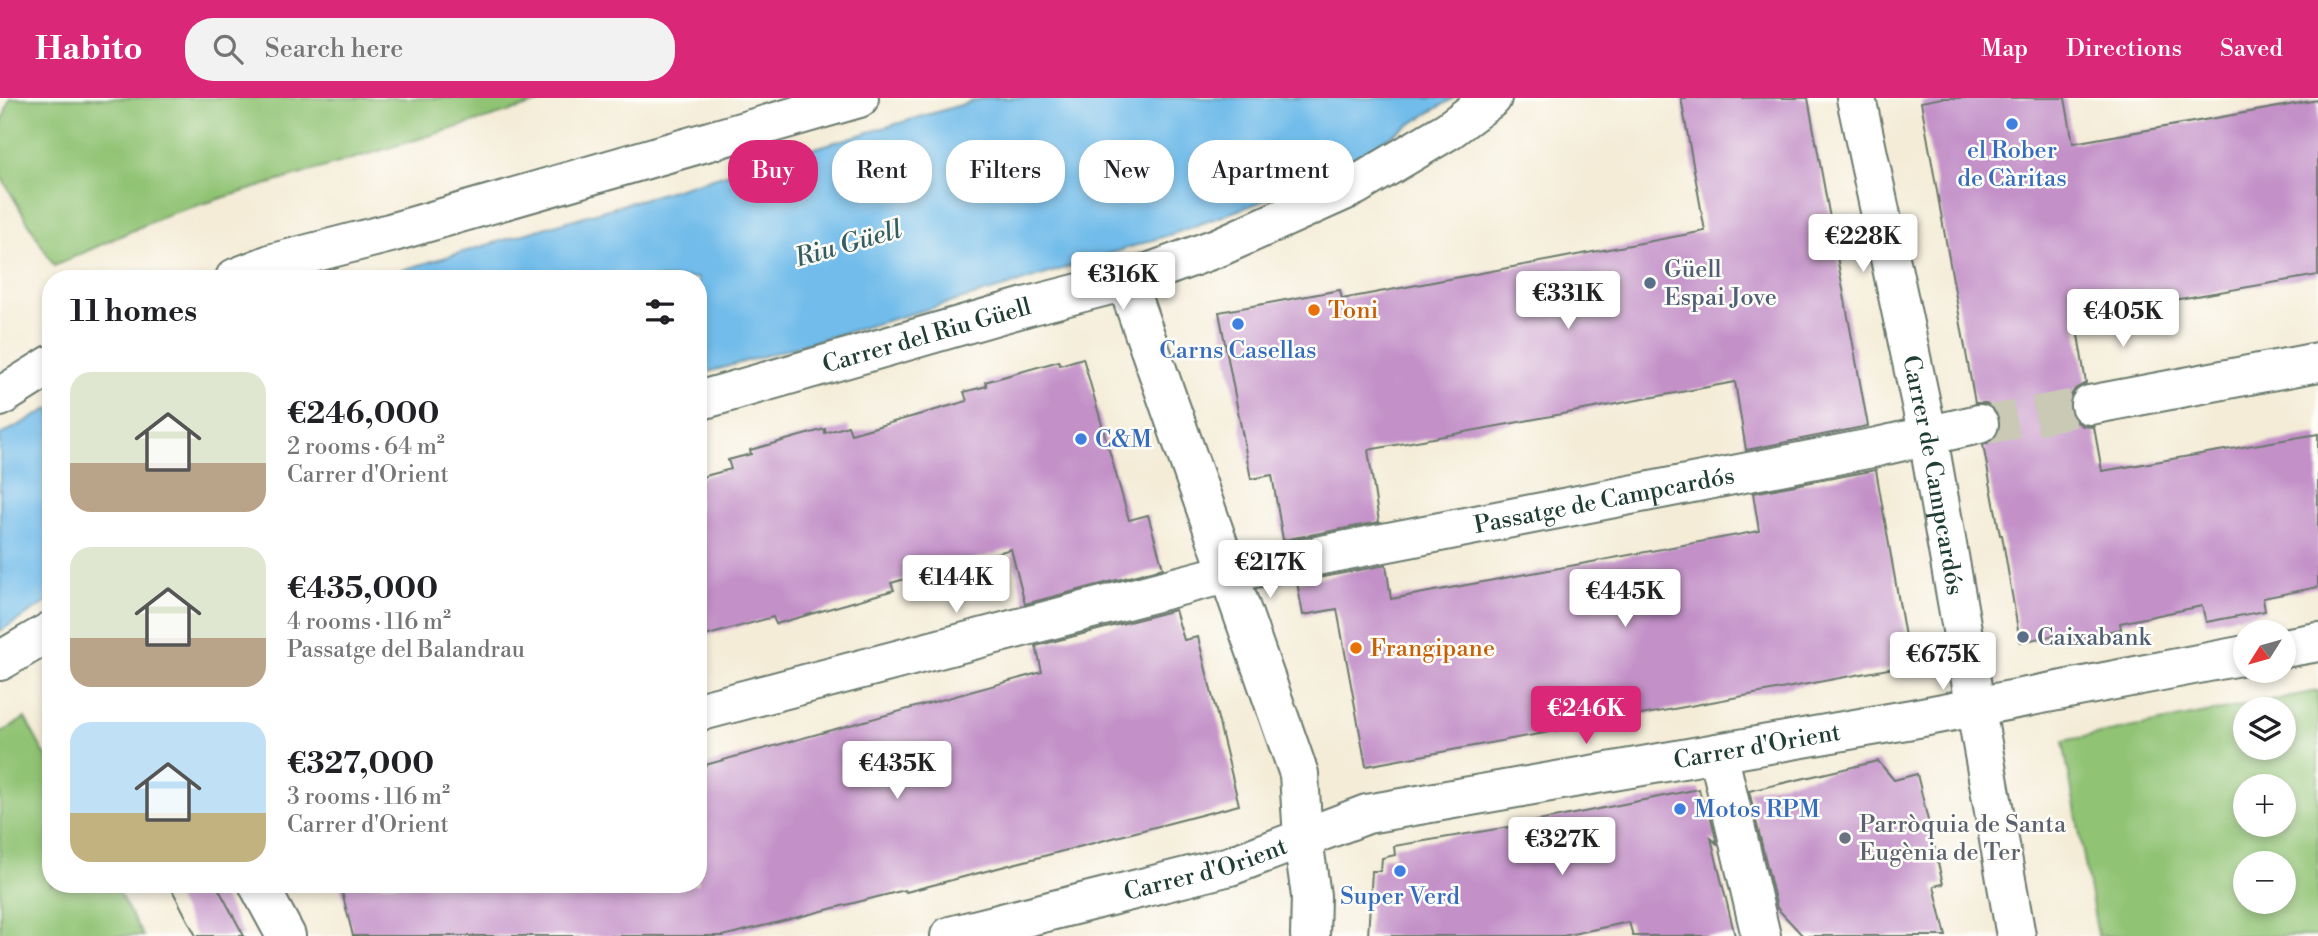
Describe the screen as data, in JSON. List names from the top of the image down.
{
  "streets": {
    "street": [
      "Carrer del Riu Güell",
      "Carrer de Campcardós",
      "Passatge de Campcardós",
      "Carrer d'Orient"
    ]
  },
  "crossings": [
    ["Carrer de Campcardós", "Passatge de Campcardós"],
    ["Carrer de Campcardós", "Carrer d'Orient"]
  ],
  "water": ["Riu Güell"],
  "places": [
    "el Rober de Càritas",
    "Güell Espai Jove",
    "Toni",
    "Carns Casellas",
    "C&M",
    "Caixabank",
    "Frangipane",
    "Motos RPM",
    "Parròquia de Santa Eugènia de Ter",
    "Super Verd"
  ],
  "north": "bottom left",
  "page": {
    "header": "Habito",
    "search": "Search here",
    "nav": ["Map", "Directions", "Saved"],
    "chip": [
      "Buy",
      "Rent",
      "Filters",
      "New",
      "Apartment"
    ],
    "price": [
      "€228K",
      "€316K",
      "€331K",
      "€405K",
      "€217K",
      "€144K",
      "€445K",
      "€675K",
      "€246K",
      "€435K",
      "€327K"
    ],
    "heading": "11 homes",
    "list": [
      {
        "name": "€246,000",
        "note": "2 rooms · 64 m² · Carrer d'Orient"
      },
      {
        "name": "€435,000",
        "note": "4 rooms · 116 m² · Passatge del Balandrau"
      },
      {
        "name": "€327,000",
        "note": "3 rooms · 116 m² · Carrer d'Orient"
      }
    ],
    "map_buttons": ["+", "−"]
  }
}
